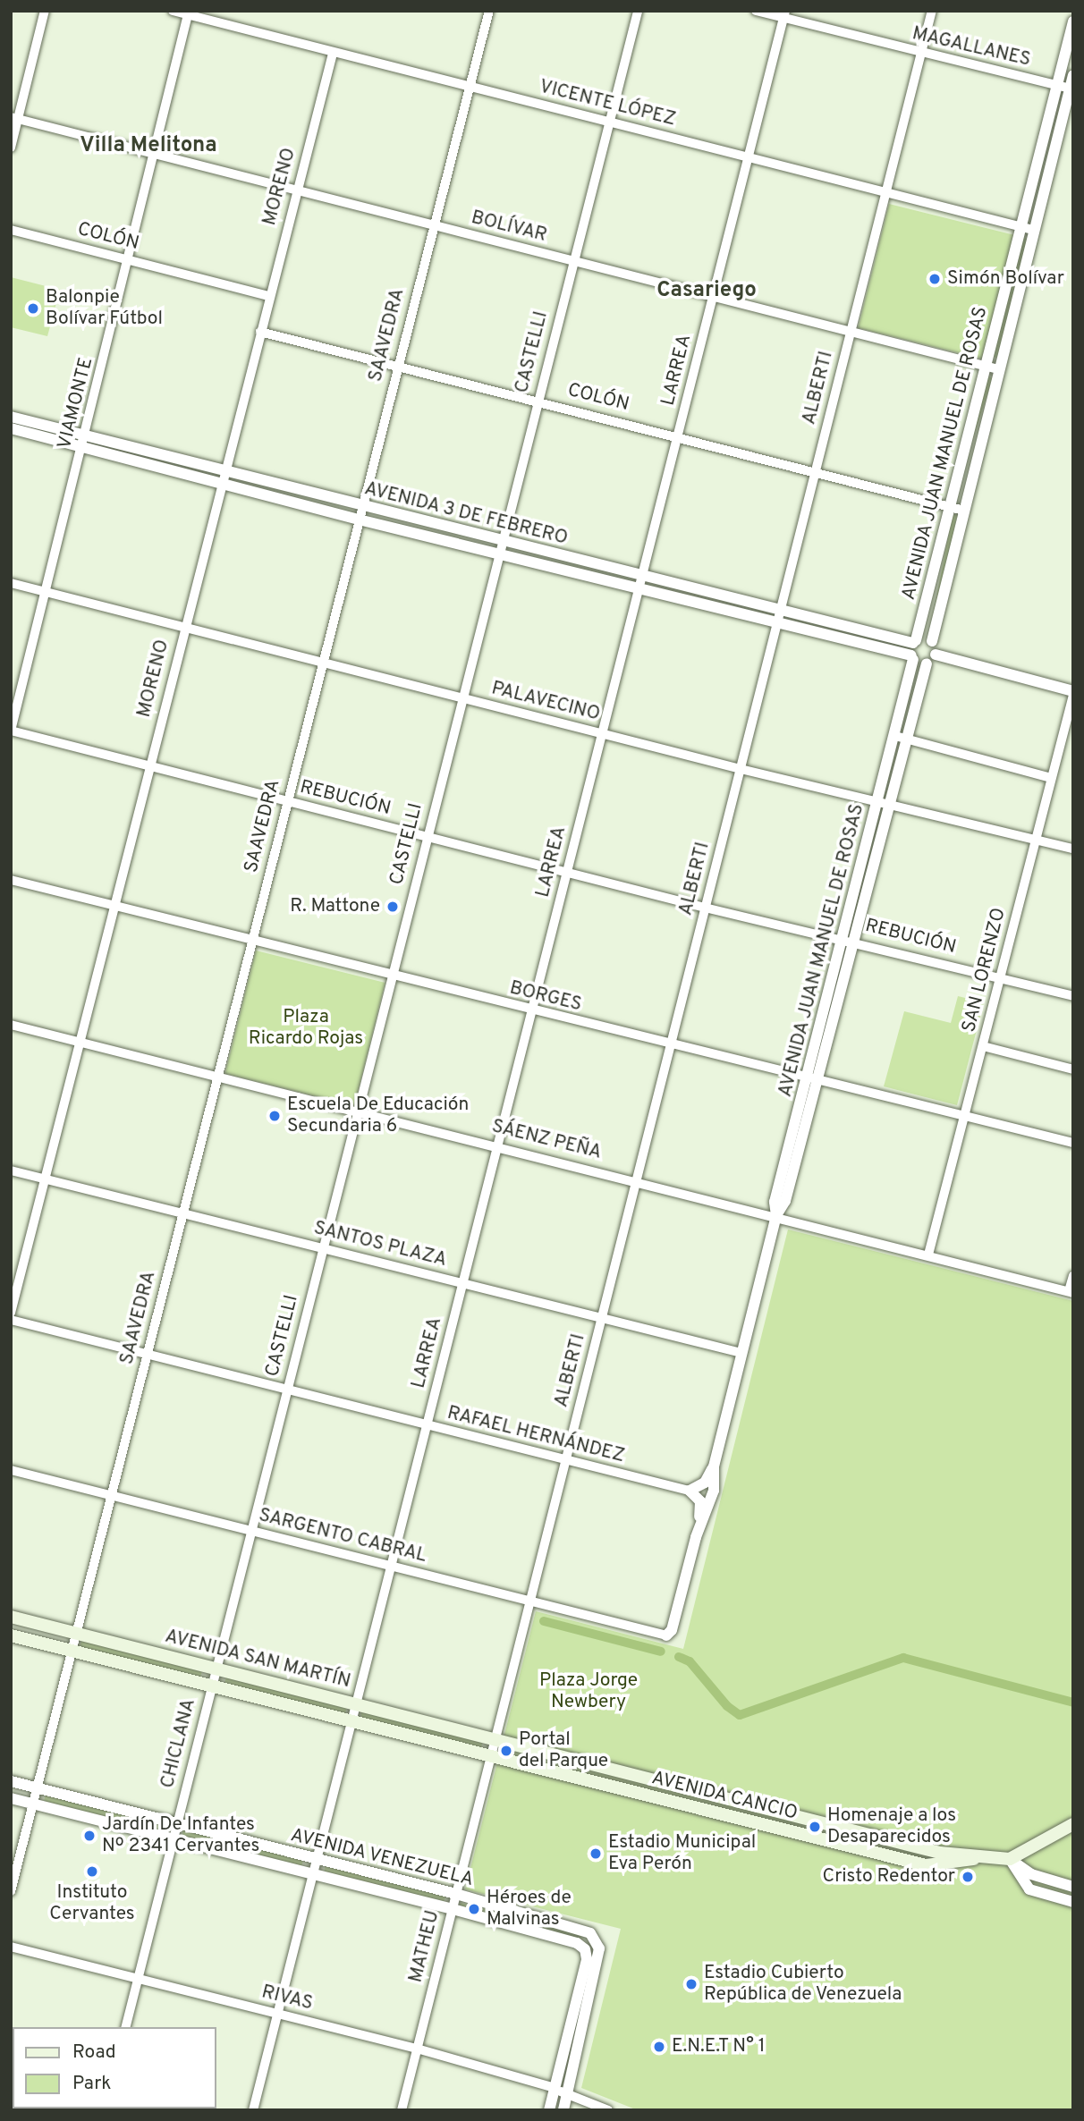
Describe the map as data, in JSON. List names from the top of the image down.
{
  "streets": {
    "main road": ["AVENIDA SAN MARTÍN", "AVENIDA CANCIO"],
    "street": [
      "MAGALLANES",
      "VICENTE LÓPEZ",
      "MORENO",
      "BOLÍVAR",
      "COLÓN",
      "SAAVEDRA",
      "CASTELLI",
      "LARREA",
      "ALBERTI",
      "VIAMONTE",
      "AVENIDA JUAN MANUEL DE ROSAS",
      "AVENIDA 3 DE FEBRERO",
      "PALAVECINO",
      "REBUCIÓN",
      "SAN LORENZO",
      "BORGES",
      "SÁENZ PEÑA",
      "SANTOS PLAZA",
      "RAFAEL HERNÁNDEZ",
      "SARGENTO CABRAL",
      "CHICLANA",
      "AVENIDA VENEZUELA",
      "MATHEU",
      "RIVAS"
    ]
  },
  "crossings": [
    ["MAGALLANES", "LARREA"],
    ["MAGALLANES", "ALBERTI"],
    ["MAGALLANES", "AVENIDA JUAN MANUEL DE ROSAS"],
    ["VICENTE LÓPEZ", "MORENO"],
    ["VICENTE LÓPEZ", "SAAVEDRA"],
    ["VICENTE LÓPEZ", "CASTELLI"],
    ["VICENTE LÓPEZ", "LARREA"],
    ["VICENTE LÓPEZ", "ALBERTI"],
    ["VICENTE LÓPEZ", "VIAMONTE"],
    ["VICENTE LÓPEZ", "AVENIDA JUAN MANUEL DE ROSAS"],
    ["MORENO", "BOLÍVAR"],
    ["MORENO", "COLÓN"],
    ["MORENO", "AVENIDA 3 DE FEBRERO"],
    ["MORENO", "PALAVECINO"],
    ["MORENO", "REBUCIÓN"],
    ["MORENO", "BORGES"],
    ["MORENO", "SÁENZ PEÑA"],
    ["MORENO", "SANTOS PLAZA"],
    ["BOLÍVAR", "SAAVEDRA"],
    ["BOLÍVAR", "CASTELLI"],
    ["BOLÍVAR", "LARREA"],
    ["BOLÍVAR", "ALBERTI"],
    ["BOLÍVAR", "VIAMONTE"],
    ["BOLÍVAR", "AVENIDA JUAN MANUEL DE ROSAS"],
    ["COLÓN", "SAAVEDRA"],
    ["COLÓN", "CASTELLI"],
    ["COLÓN", "LARREA"],
    ["COLÓN", "ALBERTI"],
    ["COLÓN", "VIAMONTE"],
    ["COLÓN", "AVENIDA JUAN MANUEL DE ROSAS"],
    ["SAAVEDRA", "AVENIDA 3 DE FEBRERO"],
    ["SAAVEDRA", "PALAVECINO"],
    ["SAAVEDRA", "REBUCIÓN"],
    ["SAAVEDRA", "BORGES"],
    ["SAAVEDRA", "SÁENZ PEÑA"],
    ["SAAVEDRA", "SANTOS PLAZA"],
    ["SAAVEDRA", "RAFAEL HERNÁNDEZ"],
    ["SAAVEDRA", "SARGENTO CABRAL"],
    ["SAAVEDRA", "AVENIDA SAN MARTÍN"],
    ["SAAVEDRA", "AVENIDA VENEZUELA"],
    ["CASTELLI", "AVENIDA 3 DE FEBRERO"],
    ["CASTELLI", "PALAVECINO"],
    ["CASTELLI", "REBUCIÓN"],
    ["CASTELLI", "BORGES"],
    ["CASTELLI", "SÁENZ PEÑA"],
    ["CASTELLI", "SANTOS PLAZA"],
    ["CASTELLI", "RAFAEL HERNÁNDEZ"],
    ["CASTELLI", "SARGENTO CABRAL"],
    ["CASTELLI", "AVENIDA SAN MARTÍN"],
    ["CASTELLI", "CHICLANA"],
    ["LARREA", "AVENIDA 3 DE FEBRERO"],
    ["LARREA", "PALAVECINO"],
    ["LARREA", "REBUCIÓN"],
    ["LARREA", "BORGES"],
    ["LARREA", "SÁENZ PEÑA"],
    ["LARREA", "SANTOS PLAZA"],
    ["LARREA", "RAFAEL HERNÁNDEZ"],
    ["LARREA", "SARGENTO CABRAL"],
    ["LARREA", "AVENIDA SAN MARTÍN"],
    ["LARREA", "AVENIDA VENEZUELA"],
    ["LARREA", "RIVAS"],
    ["ALBERTI", "AVENIDA 3 DE FEBRERO"],
    ["ALBERTI", "PALAVECINO"],
    ["ALBERTI", "REBUCIÓN"],
    ["ALBERTI", "BORGES"],
    ["ALBERTI", "SÁENZ PEÑA"],
    ["ALBERTI", "SANTOS PLAZA"],
    ["ALBERTI", "RAFAEL HERNÁNDEZ"],
    ["ALBERTI", "SARGENTO CABRAL"],
    ["ALBERTI", "AVENIDA SAN MARTÍN"],
    ["ALBERTI", "AVENIDA CANCIO"],
    ["ALBERTI", "MATHEU"],
    ["VIAMONTE", "AVENIDA 3 DE FEBRERO"],
    ["VIAMONTE", "PALAVECINO"],
    ["VIAMONTE", "REBUCIÓN"],
    ["AVENIDA JUAN MANUEL DE ROSAS", "AVENIDA 3 DE FEBRERO"],
    ["AVENIDA JUAN MANUEL DE ROSAS", "PALAVECINO"],
    ["AVENIDA JUAN MANUEL DE ROSAS", "REBUCIÓN"],
    ["AVENIDA JUAN MANUEL DE ROSAS", "BORGES"],
    ["AVENIDA JUAN MANUEL DE ROSAS", "SÁENZ PEÑA"],
    ["AVENIDA JUAN MANUEL DE ROSAS", "SANTOS PLAZA"],
    ["AVENIDA JUAN MANUEL DE ROSAS", "SARGENTO CABRAL"],
    ["PALAVECINO", "SAN LORENZO"],
    ["REBUCIÓN", "SAN LORENZO"],
    ["SAN LORENZO", "BORGES"],
    ["SAN LORENZO", "SÁENZ PEÑA"],
    ["AVENIDA SAN MARTÍN", "CHICLANA"],
    ["AVENIDA SAN MARTÍN", "AVENIDA CANCIO"],
    ["AVENIDA SAN MARTÍN", "MATHEU"],
    ["CHICLANA", "AVENIDA VENEZUELA"],
    ["CHICLANA", "RIVAS"],
    ["AVENIDA CANCIO", "MATHEU"],
    ["AVENIDA VENEZUELA", "MATHEU"],
    ["MATHEU", "RIVAS"]
  ],
  "districts": ["Villa Melitona", "Casariego"],
  "parks": ["Plaza Ricardo Rojas", "Plaza Jorge Newbery"],
  "places": [
    "Simón Bolívar",
    "Balonpie Bolívar Fútbol",
    "R. Mattone",
    "Escuela De Educación Secundaria 6",
    "Portal del Parque",
    "Homenaje a los Desaparecidos",
    "Jardín De Infantes Nº 2341 Cervantes",
    "Estadio Municipal Eva Perón",
    "Instituto Cervantes",
    "Cristo Redentor",
    "Héroes de Malvinas",
    "Estadio Cubierto República de Venezuela",
    "E.N.E.T N° 1"
  ],
  "legend": ["Road", "Park"]
}
